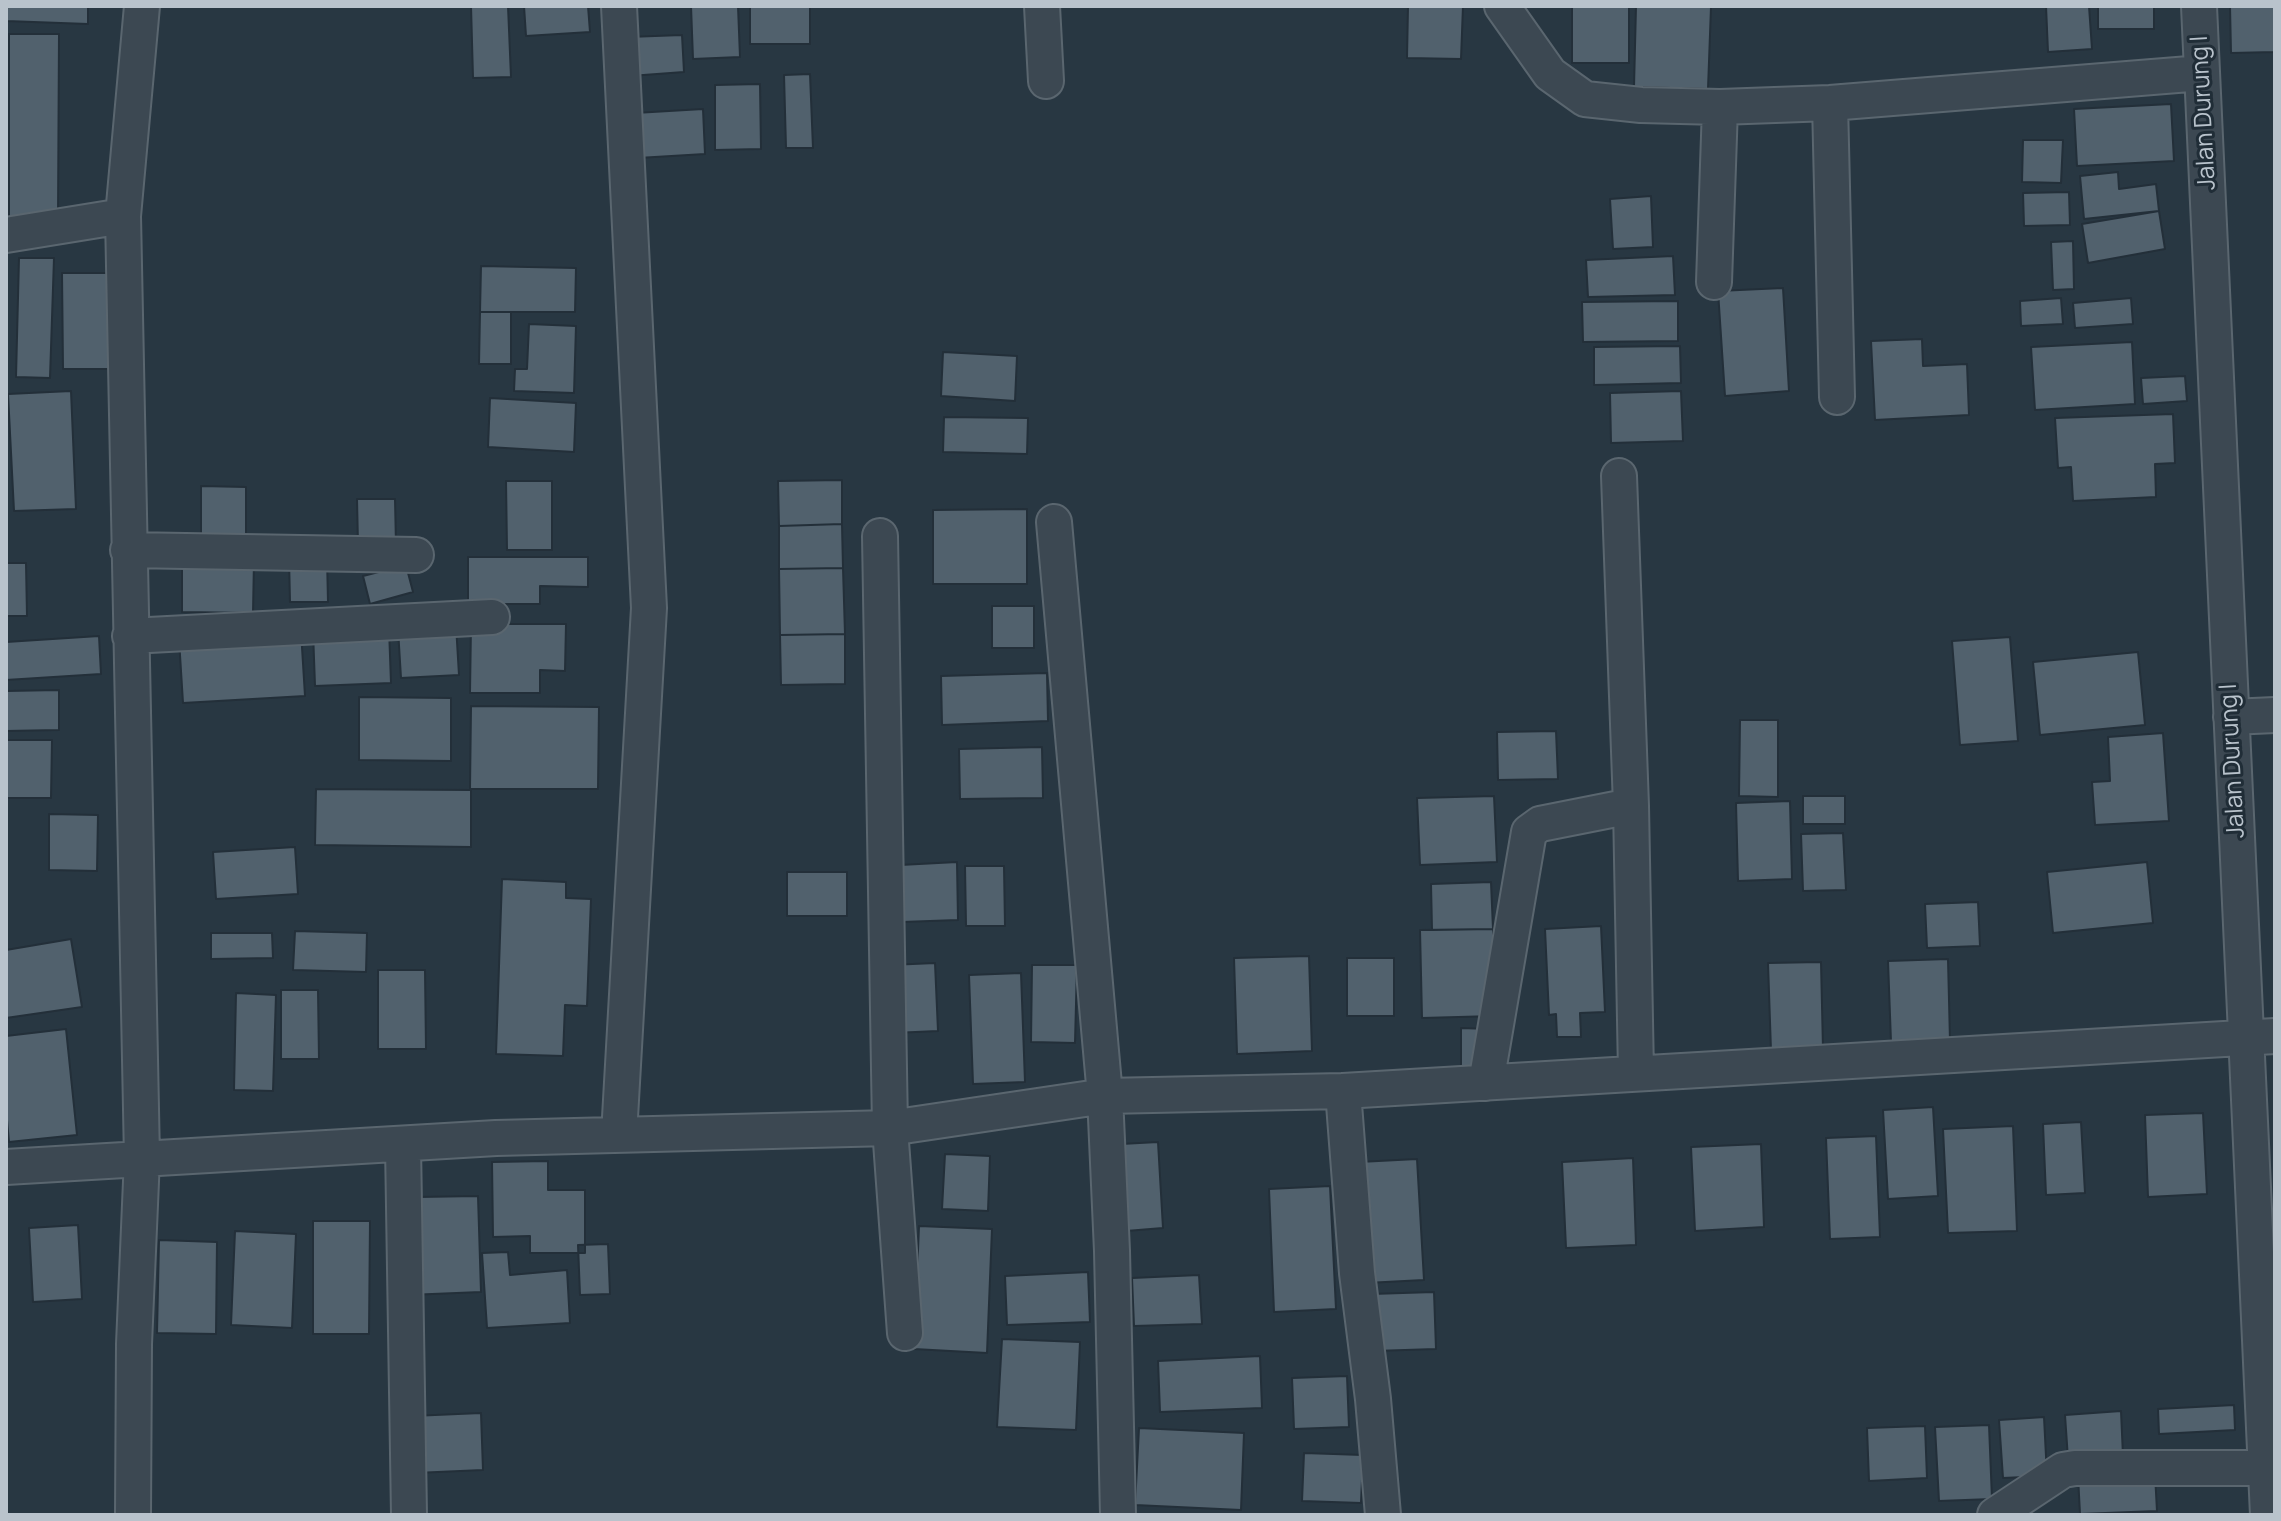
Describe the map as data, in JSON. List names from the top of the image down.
{
  "streets": {
    "street": ["Jalan Durung I"]
  }
}
